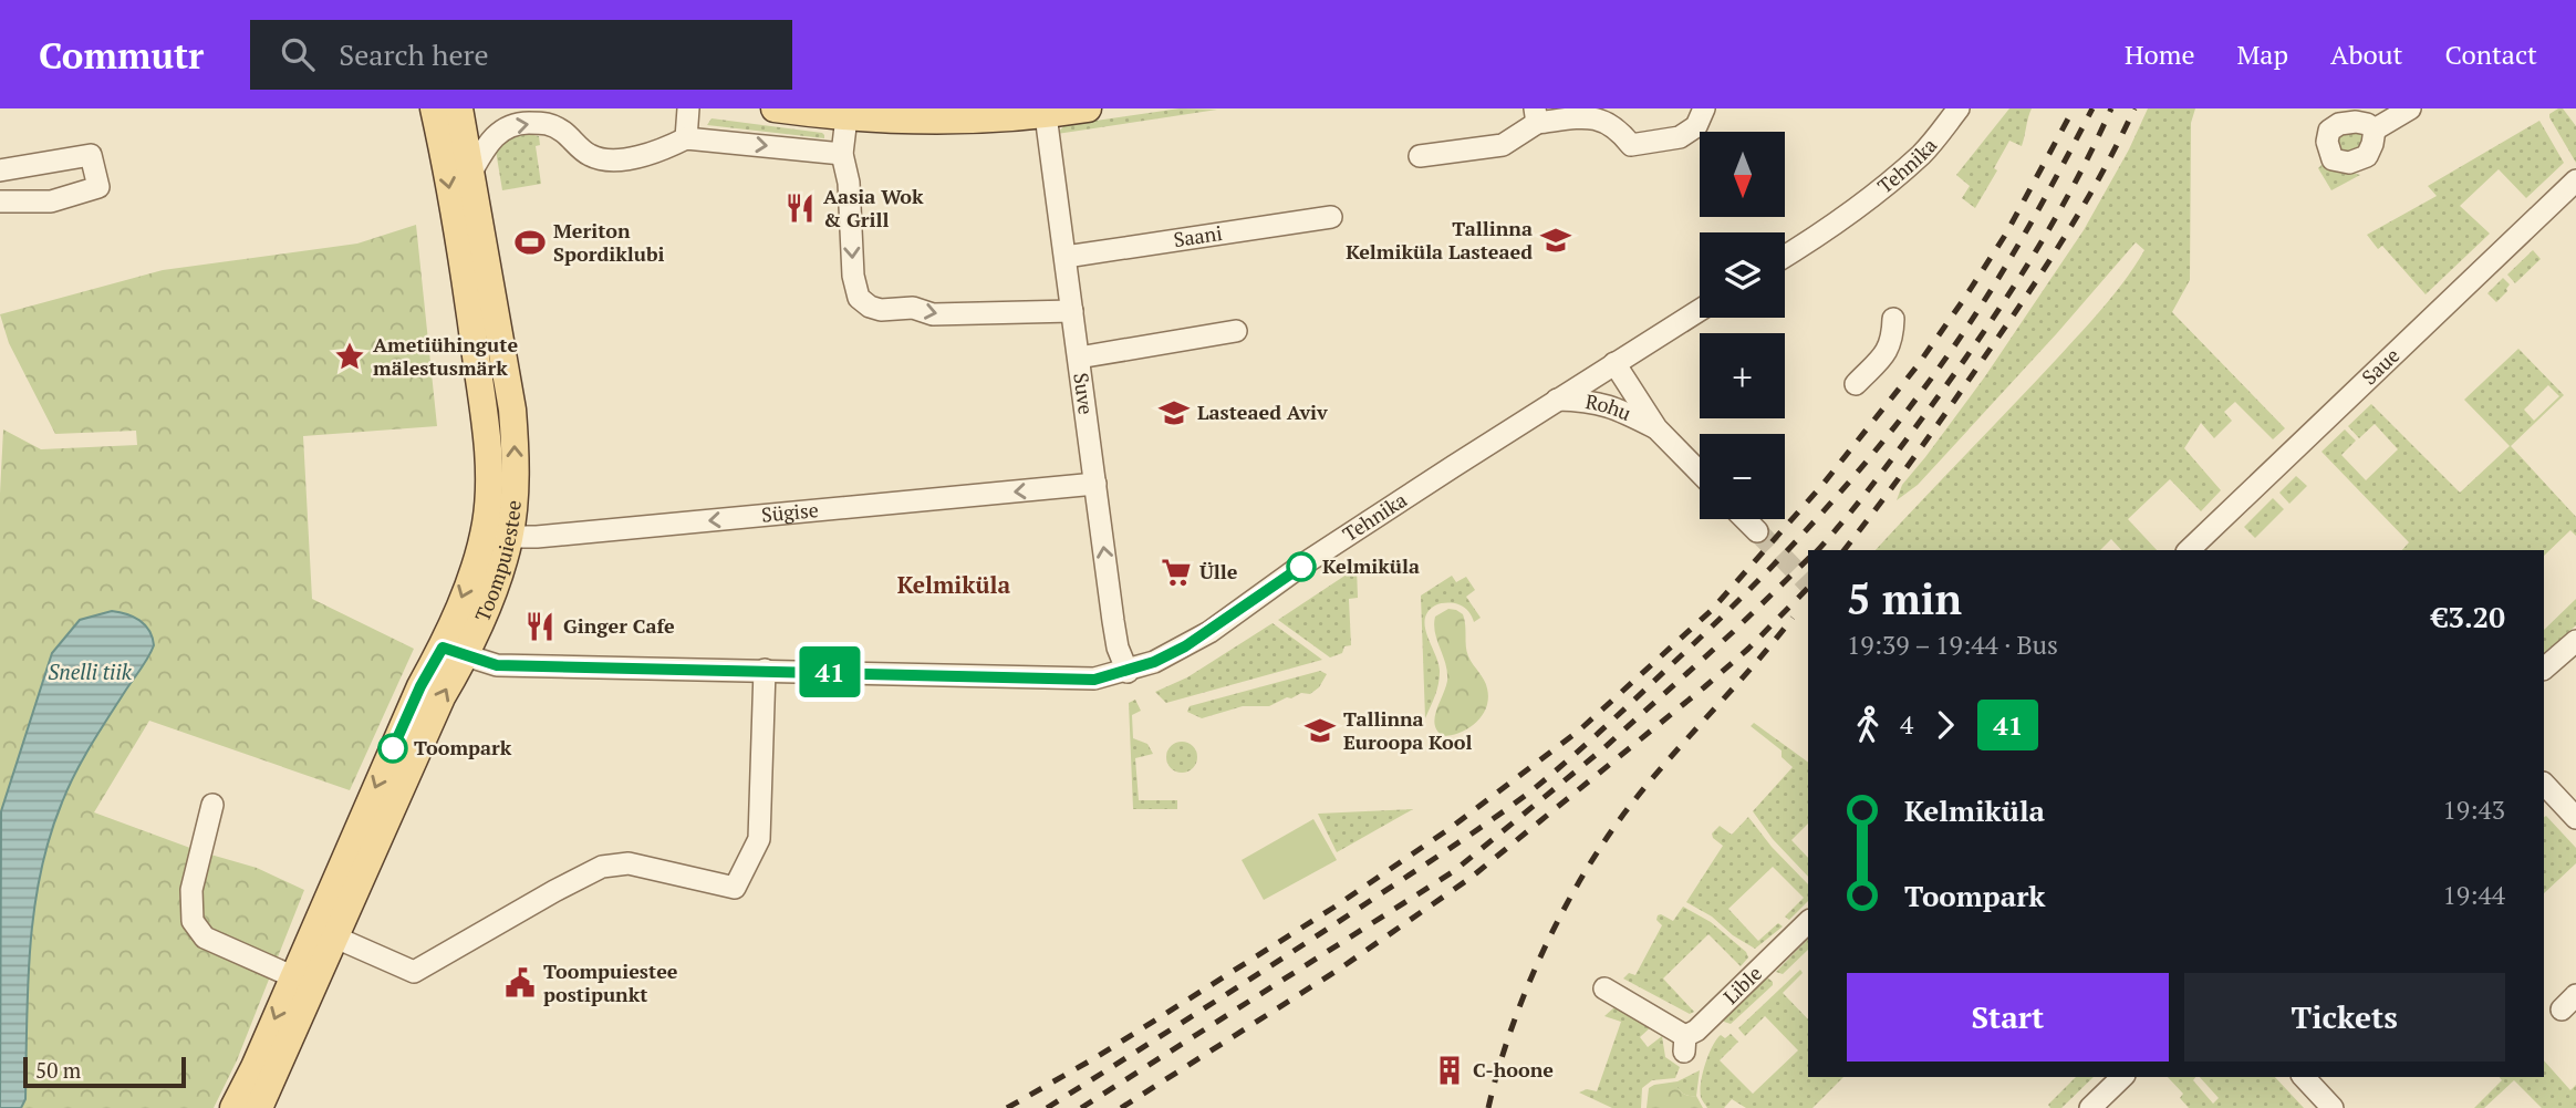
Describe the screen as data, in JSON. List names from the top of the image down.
{
  "streets": {
    "main road": ["Toompuiestee"],
    "street": [
      "Tehnika",
      "Saani",
      "Saue",
      "Suve",
      "Rohu",
      "Sügise",
      "Lible"
    ]
  },
  "crossings": [
    ["Tehnika", "Suve"],
    ["Tehnika", "Rohu"],
    ["Tehnika", "Toompuiestee"],
    ["Saani", "Suve"],
    ["Suve", "Sügise"],
    ["Sügise", "Toompuiestee"]
  ],
  "one_way": ["Sügise"],
  "districts": ["Kelmiküla"],
  "water": ["Snelli tiik"],
  "places": {
    "restaurant": ["Aasia Wok & Grill", "Ginger Cafe"],
    "school or university": ["Tallinna Kelmiküla Lasteaed", "Lasteaed Aviv", "Tallinna Euroopa Kool"],
    "sports": ["Meriton Spordiklubi"],
    "place": ["Ametiühingute mälestusmärk"],
    "other": ["Kelmiküla", "Toompark"],
    "supermarket": ["Ülle"],
    "public building": ["Toompuiestee postipunkt"],
    "building": ["C-hoone"]
  },
  "lines": ["bus line 41"],
  "scale_bar": "50 m",
  "north": "bottom",
  "page": {
    "header": "Commutr",
    "search": "Search here",
    "nav": [
      "Home",
      "Map",
      "About",
      "Contact"
    ],
    "on_map": "41",
    "map_buttons": ["+", "−"],
    "heading": ["5 min", "19:39 – 19:44 · Bus", "€3.20"],
    "legs": ["4", "41"],
    "list": [
      {
        "name": "Kelmiküla",
        "value": "19:43"
      },
      {
        "name": "Toompark",
        "value": "19:44"
      }
    ],
    "buttons": ["Start", "Tickets"],
    "scale": "50 m"
  }
}
